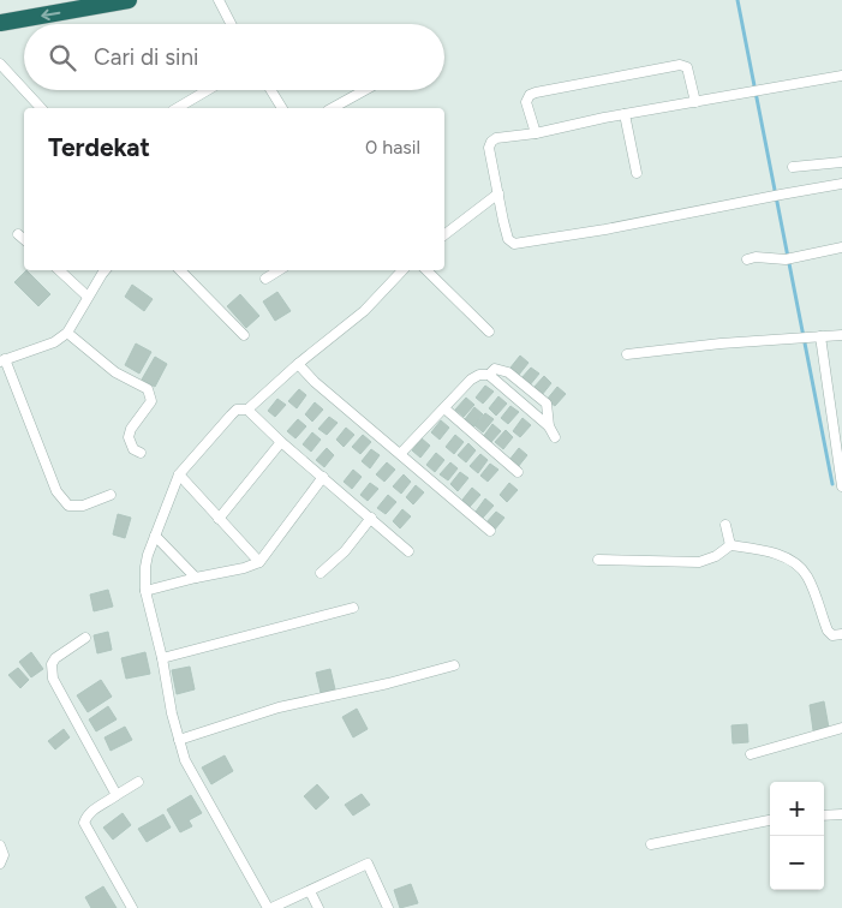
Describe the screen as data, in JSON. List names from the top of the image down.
{
  "page": {
    "search": "Cari di sini",
    "heading": ["Terdekat", "0 hasil"],
    "map_buttons": ["+", "−"]
  }
}
